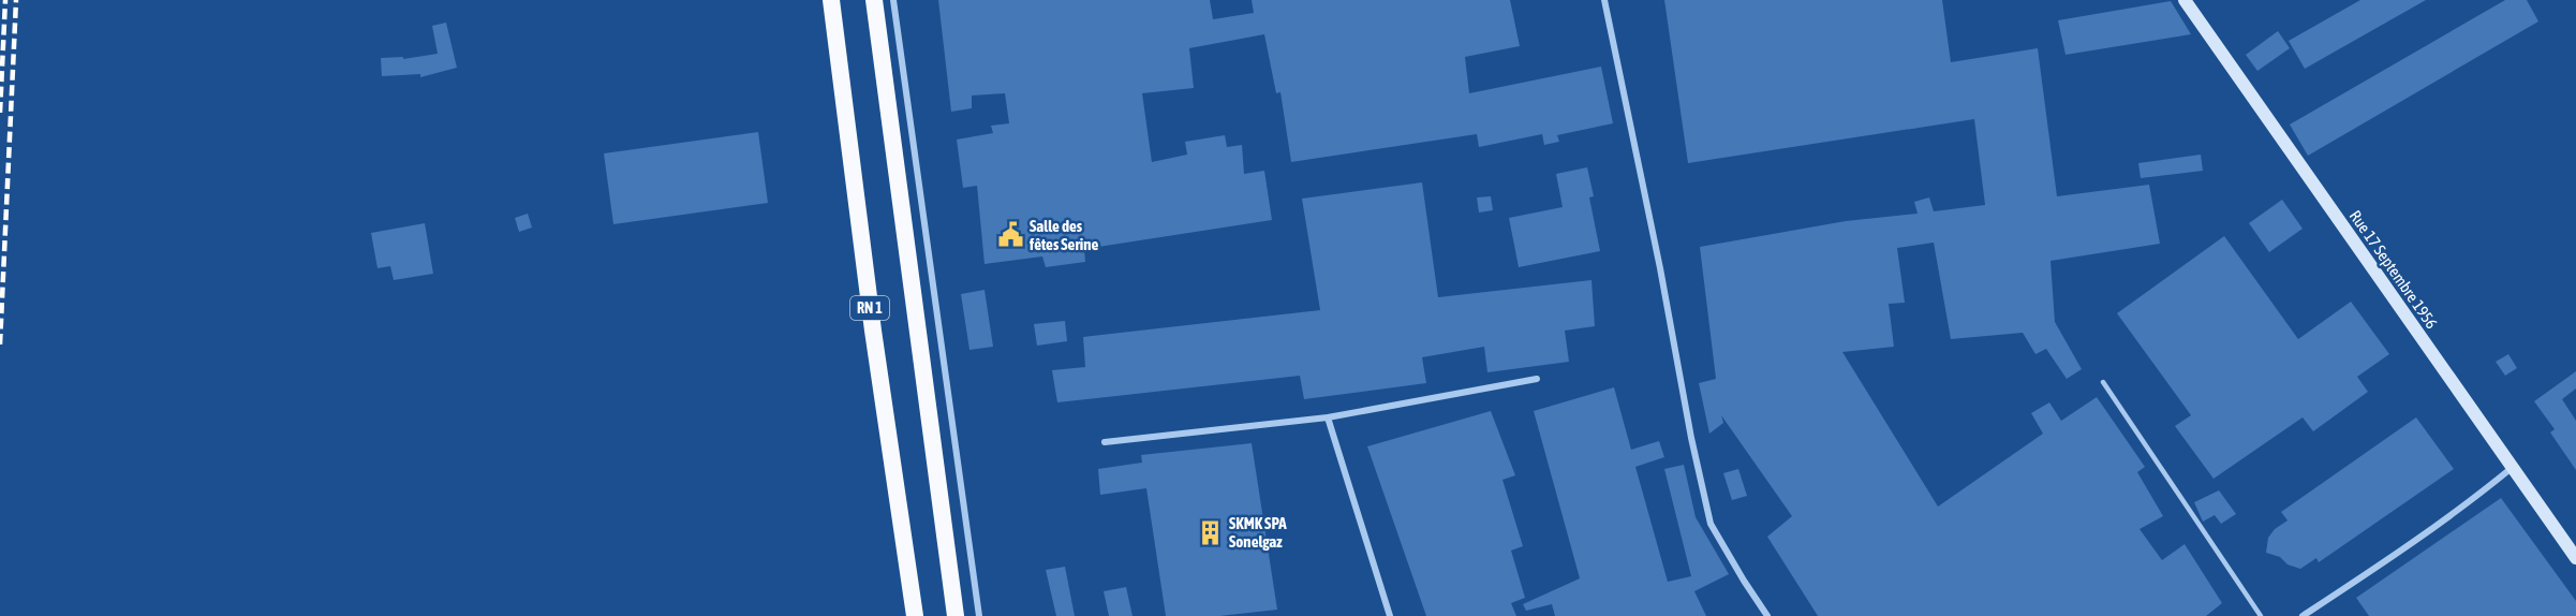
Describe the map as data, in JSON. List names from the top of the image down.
{
  "streets": {
    "highway": ["RN 1"],
    "main road": ["Rue 17 Septembre 1956"]
  },
  "places": {
    "public building": ["Salle des fêtes Serine"],
    "building": ["SKMK SPA Sonelgaz"]
  }
}
